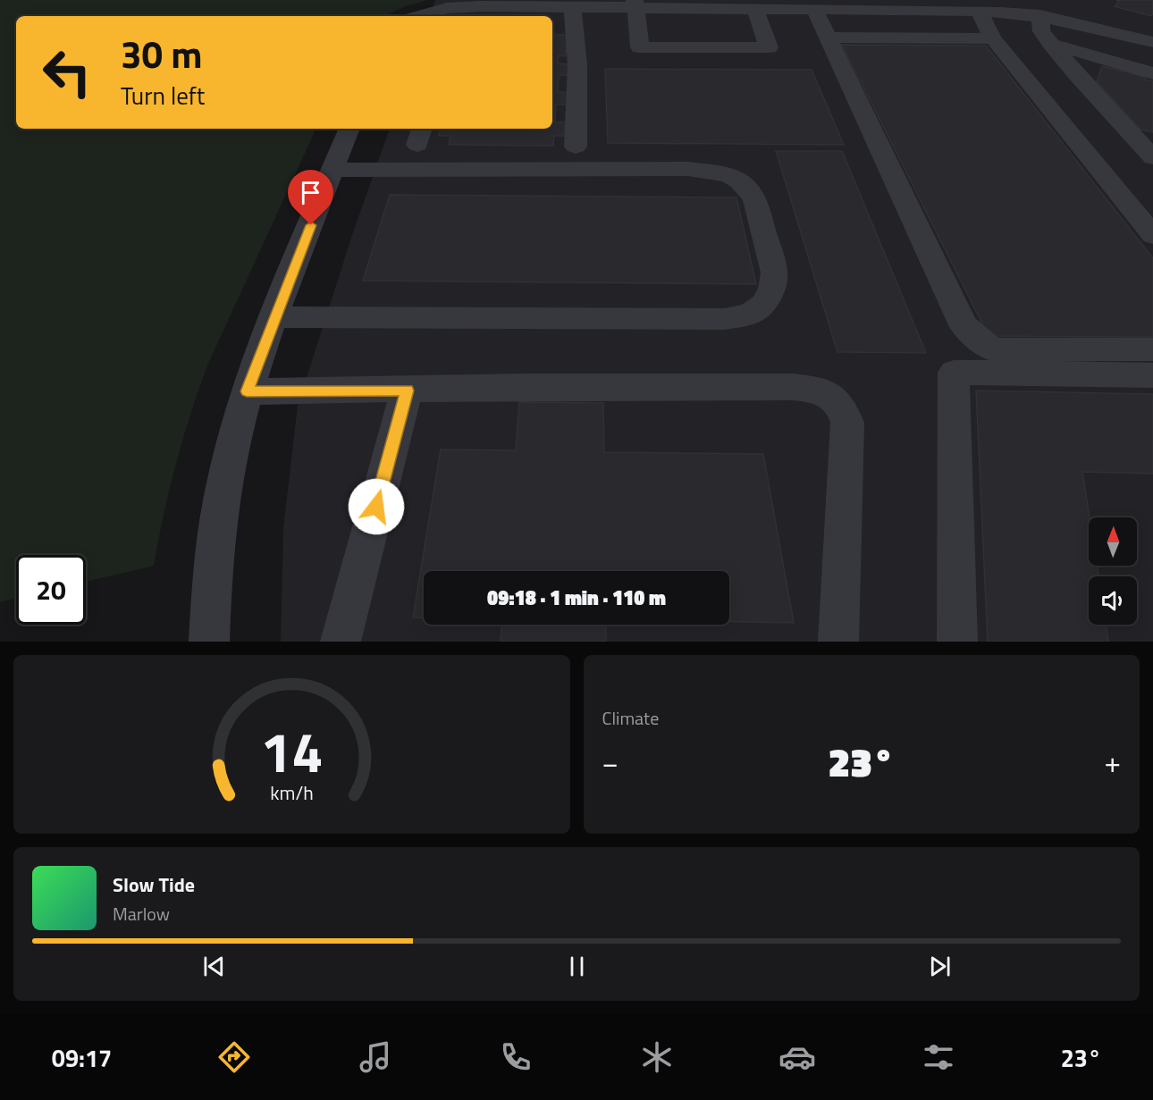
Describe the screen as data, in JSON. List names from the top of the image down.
{
  "north": "top",
  "page": {
    "turn": ["30 m", "Turn left"],
    "limit": "20",
    "trip": "09:18 · 1 min · 110 m",
    "tile": "Climate",
    "heat": ["−", "23°", "+"],
    "song": ["Slow Tide", "Marlow"],
    "tabs": ["09:17", "23°"],
    "gauge": ["14", "km/h"]
  }
}
